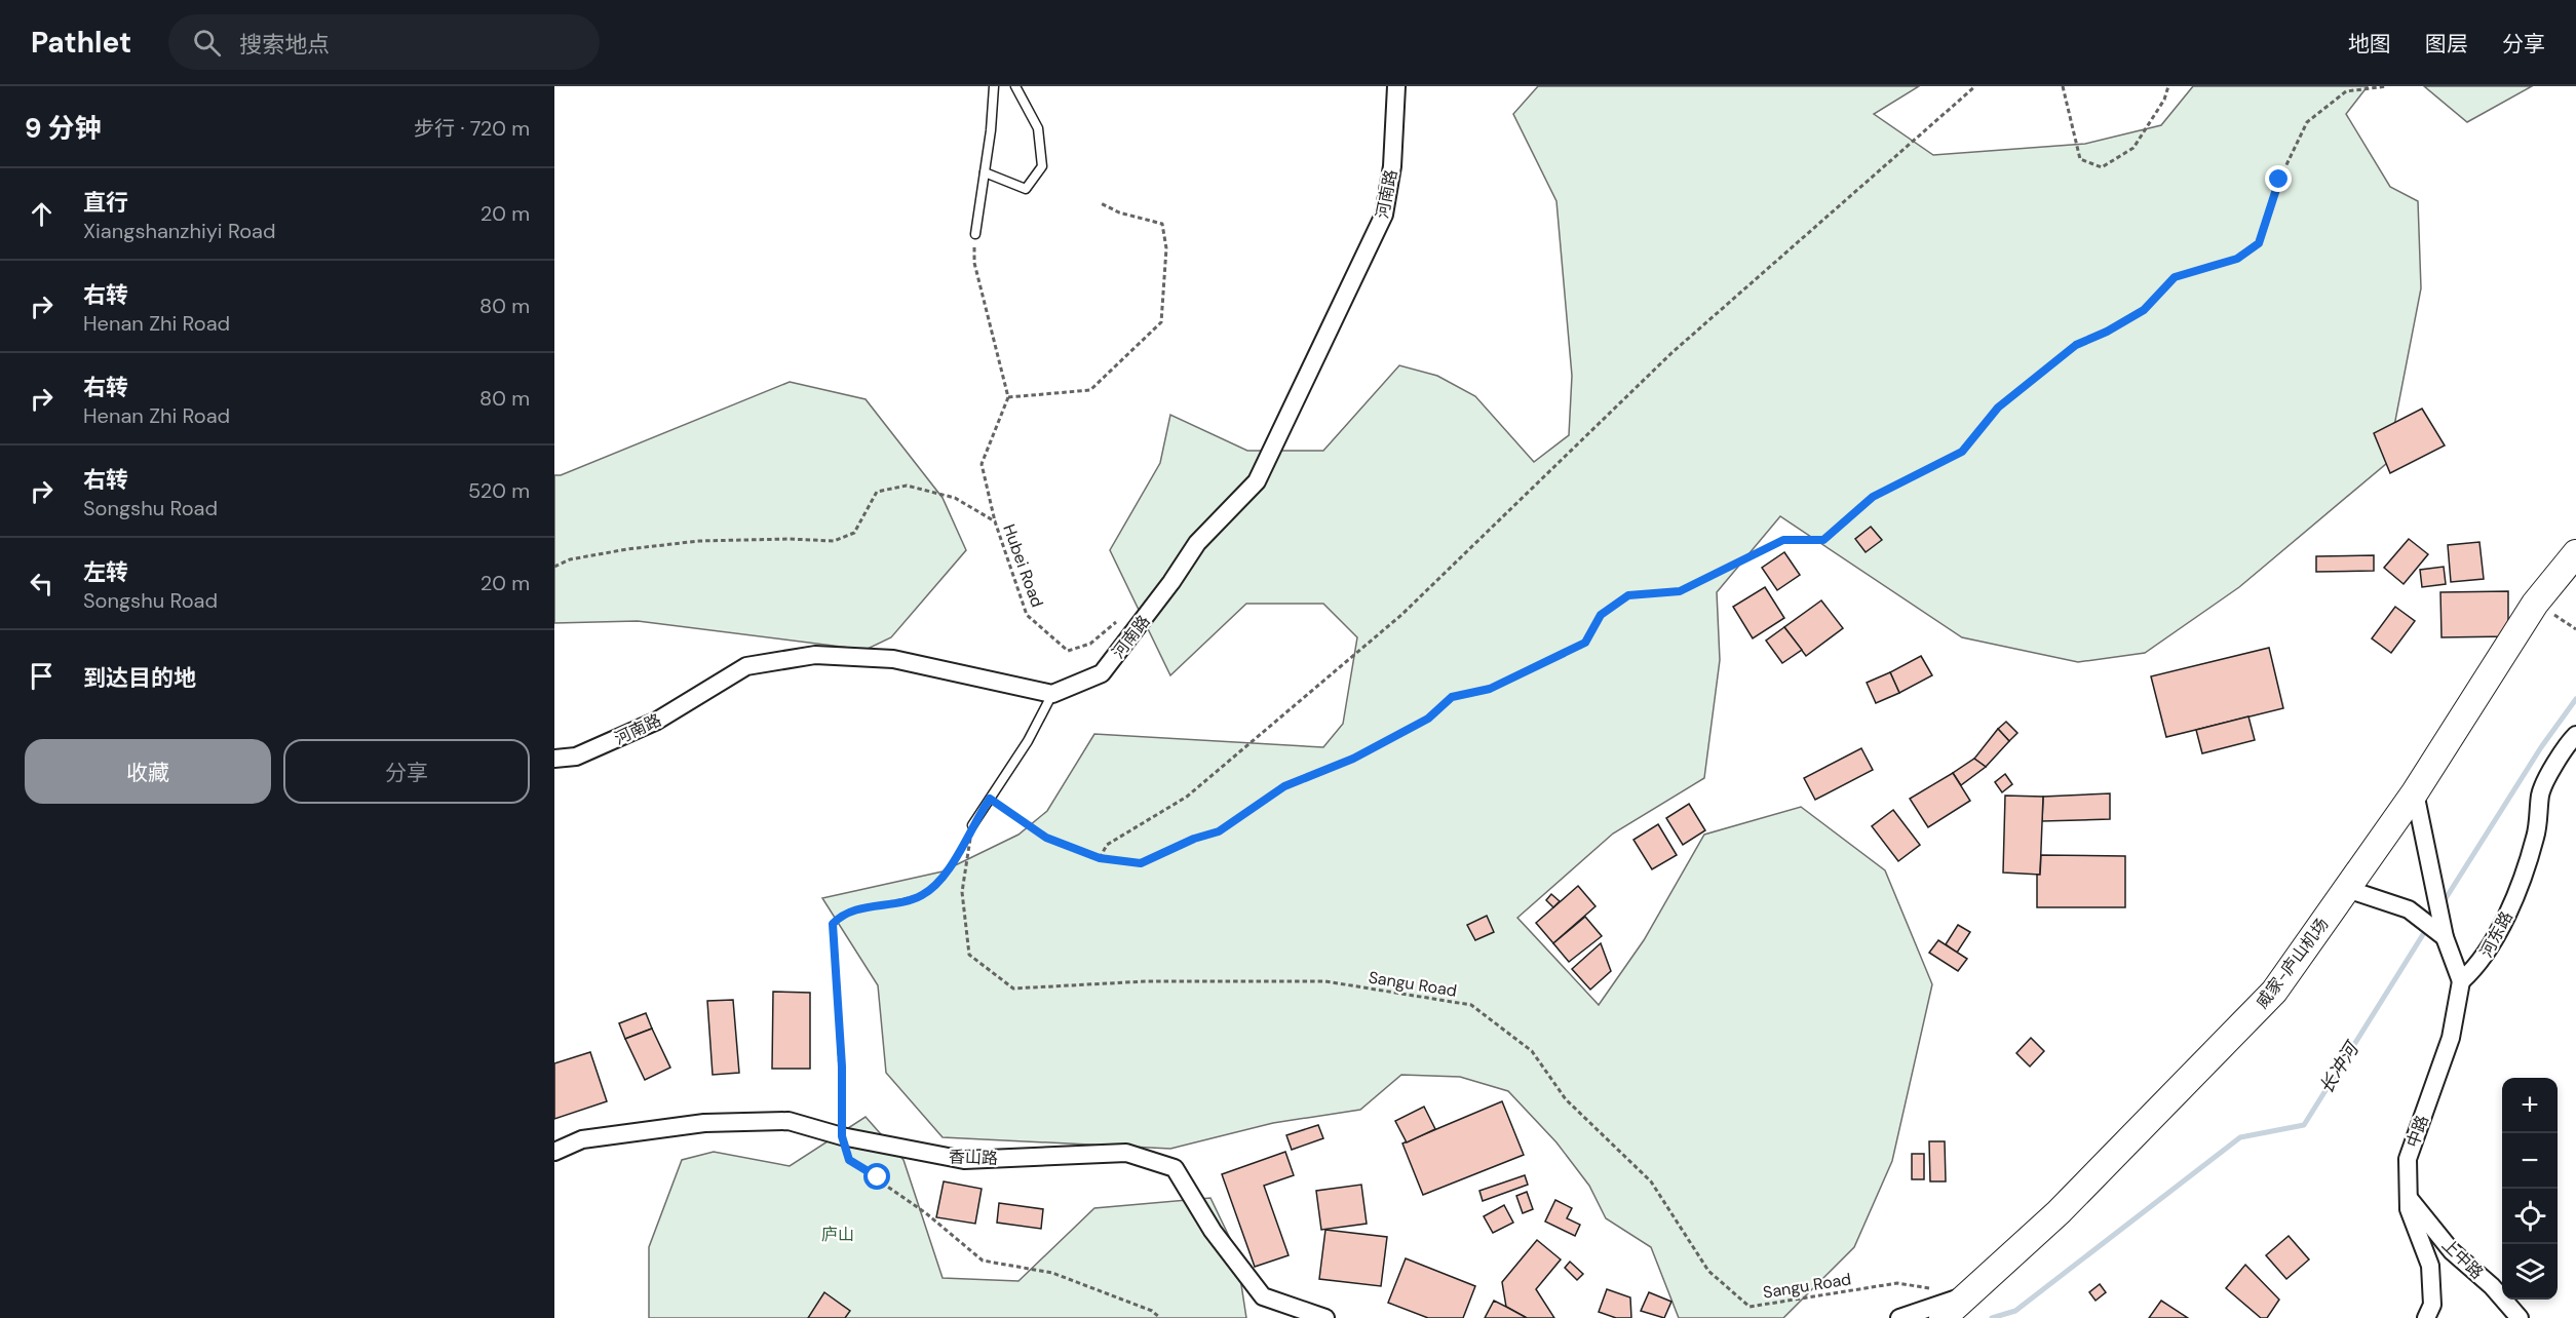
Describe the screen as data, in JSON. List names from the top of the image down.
{
  "streets": {
    "main road": ["威家-庐山机场"],
    "street": [
      "河南路",
      "河东路",
      "中路",
      "香山路",
      "上中路"
    ],
    "path": ["Hubei Road", "Sangu Road"]
  },
  "crossings": [
    ["河东路", "威家-庐山机场"],
    ["河东路", "中路"],
    ["中路", "上中路"]
  ],
  "water": ["长冲河"],
  "parks": ["庐山"],
  "page": {
    "header": "Pathlet",
    "search": "搜索地点",
    "nav": ["地图", "图层", "分享"],
    "heading": ["9 分钟", "步行 · 720 m"],
    "list": [
      ["直行", "Xiangshanzhiyi Road", "20 m"],
      ["右转", "Henan Zhi Road", "80 m"],
      ["右转", "Henan Zhi Road", "80 m"],
      ["右转", "Songshu Road", "520 m"],
      ["左转", "Songshu Road", "20 m"],
      "到达目的地"
    ],
    "buttons": ["收藏", "分享"],
    "map_buttons": ["+", "−"]
  }
}
